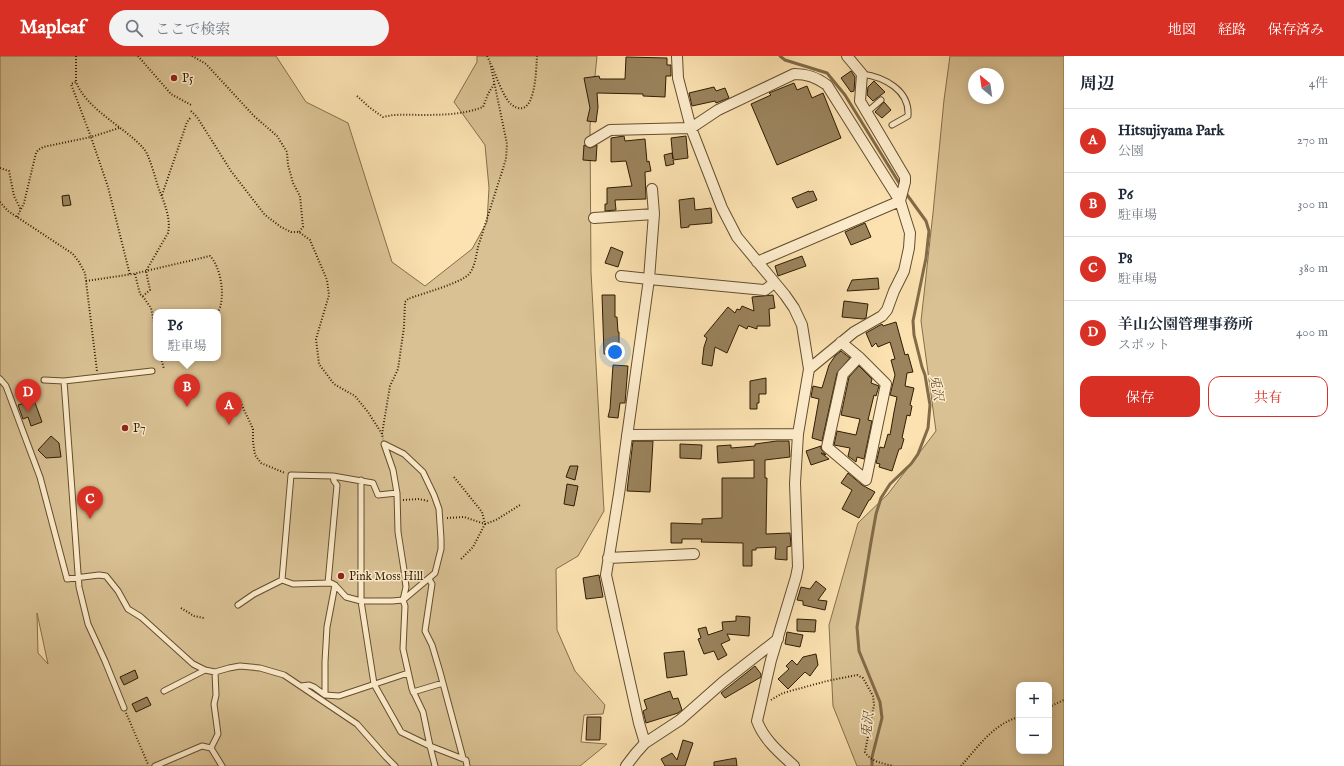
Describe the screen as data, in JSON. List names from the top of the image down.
{
  "water": ["兎沢"],
  "places": ["P5", "P7", "Pink Moss Hill"],
  "north": "top left",
  "page": {
    "header": "Mapleaf",
    "search": "ここで検索",
    "nav": ["地図", "経路", "保存済み"],
    "heading": ["周辺", "4件"],
    "list": [
      {
        "mark": "A",
        "name": "Hitsujiyama Park",
        "note": "公園",
        "value": "270 m"
      },
      {
        "mark": "B",
        "name": "P6",
        "note": "駐車場",
        "value": "300 m"
      },
      {
        "mark": "C",
        "name": "P8",
        "note": "駐車場",
        "value": "380 m"
      },
      {
        "mark": "D",
        "name": "羊山公園管理事務所",
        "note": "スポット",
        "value": "400 m"
      }
    ],
    "popup": ["P6", "駐車場"],
    "buttons": ["保存", "共有"],
    "pins": [
      "B",
      "D",
      "A",
      "C"
    ],
    "map_buttons": ["+", "−"]
  }
}
